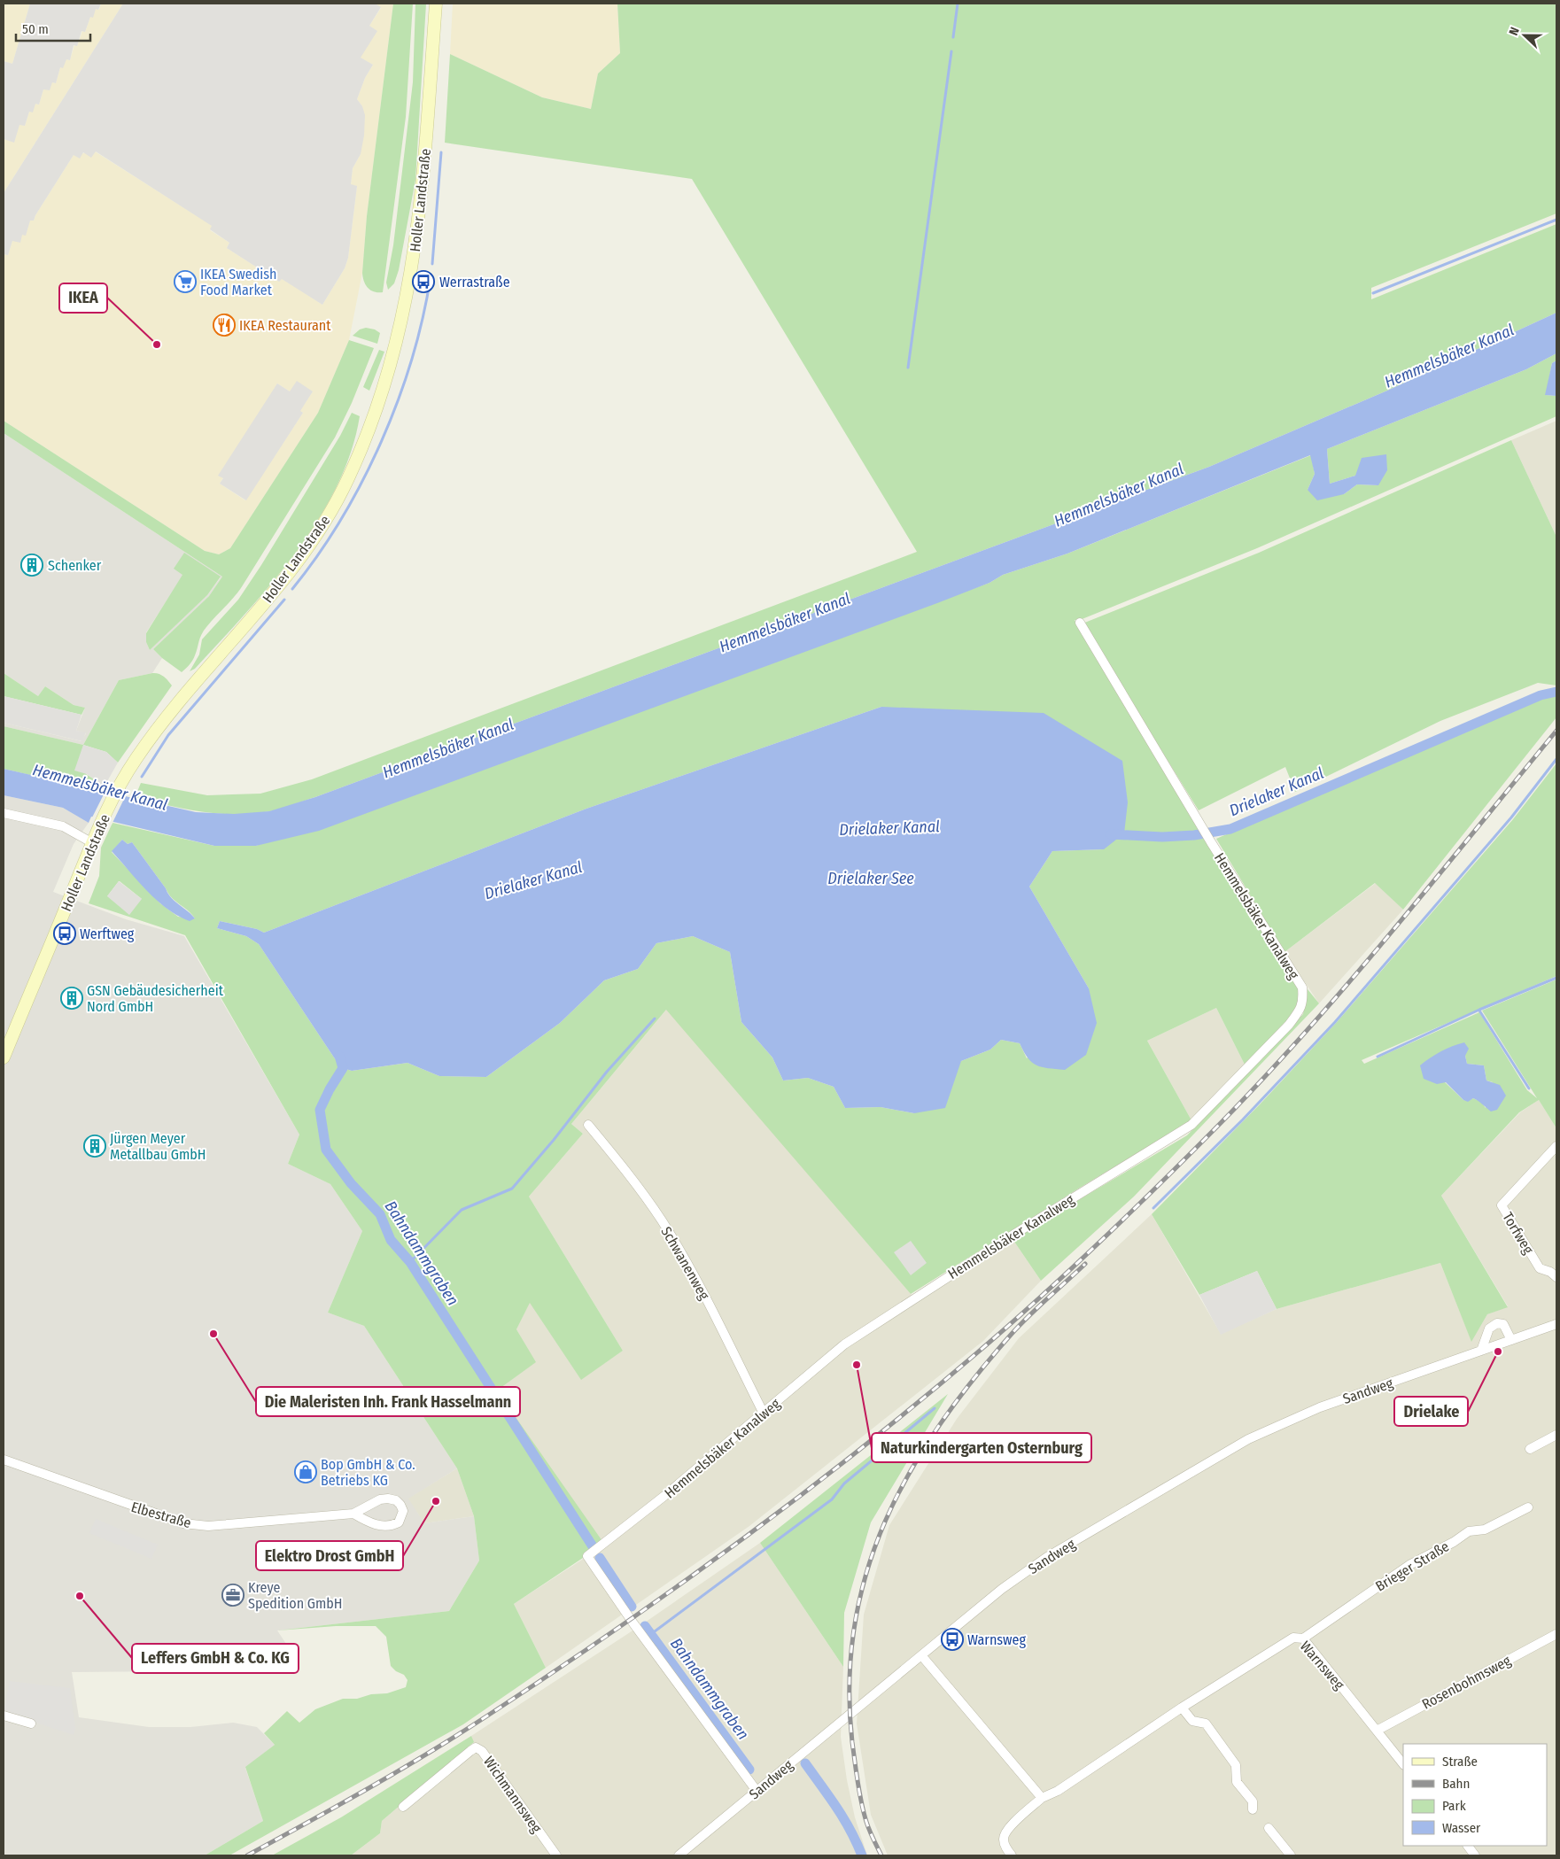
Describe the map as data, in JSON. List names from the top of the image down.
{
  "streets": {
    "main road": ["Holler Landstraße"],
    "street": [
      "Hemmelsbäker Kanalweg",
      "Torfweg",
      "Schwanenweg",
      "Sandweg",
      "Elbestraße",
      "Brieger Straße",
      "Warnsweg",
      "Rosenbohmsweg",
      "Wichmannsweg"
    ]
  },
  "crossings": [
    ["Hemmelsbäker Kanalweg", "Schwanenweg"],
    ["Hemmelsbäker Kanalweg", "Sandweg"],
    ["Brieger Straße", "Warnsweg"],
    ["Warnsweg", "Rosenbohmsweg"]
  ],
  "water": [
    "Hemmelsbäker Kanal",
    "Drielaker Kanal",
    "Drielaker See",
    "Bahndammgraben"
  ],
  "places": {
    "supermarket": ["IKEA Swedish Food Market"],
    "bus stop": ["Werrastraße", "Werftweg", "Warnsweg"],
    "restaurant": ["IKEA Restaurant"],
    "other": [
      "IKEA",
      "Die Maleristen Inh. Frank Hasselmann",
      "Drielake",
      "Naturkindergarten Osternburg",
      "Elektro Drost GmbH",
      "Leffers GmbH & Co. KG"
    ],
    "building": ["Schenker", "GSN Gebäudesicherheit Nord GmbH", "Jürgen Meyer Metallbau GmbH"],
    "shop": ["Bop GmbH & Co. Betriebs KG"],
    "office": ["Kreye Spedition GmbH"]
  },
  "legend": [
    "Straße",
    "Bahn",
    "Park",
    "Wasser"
  ],
  "scale_bar": "50 m",
  "north": "left"
}
